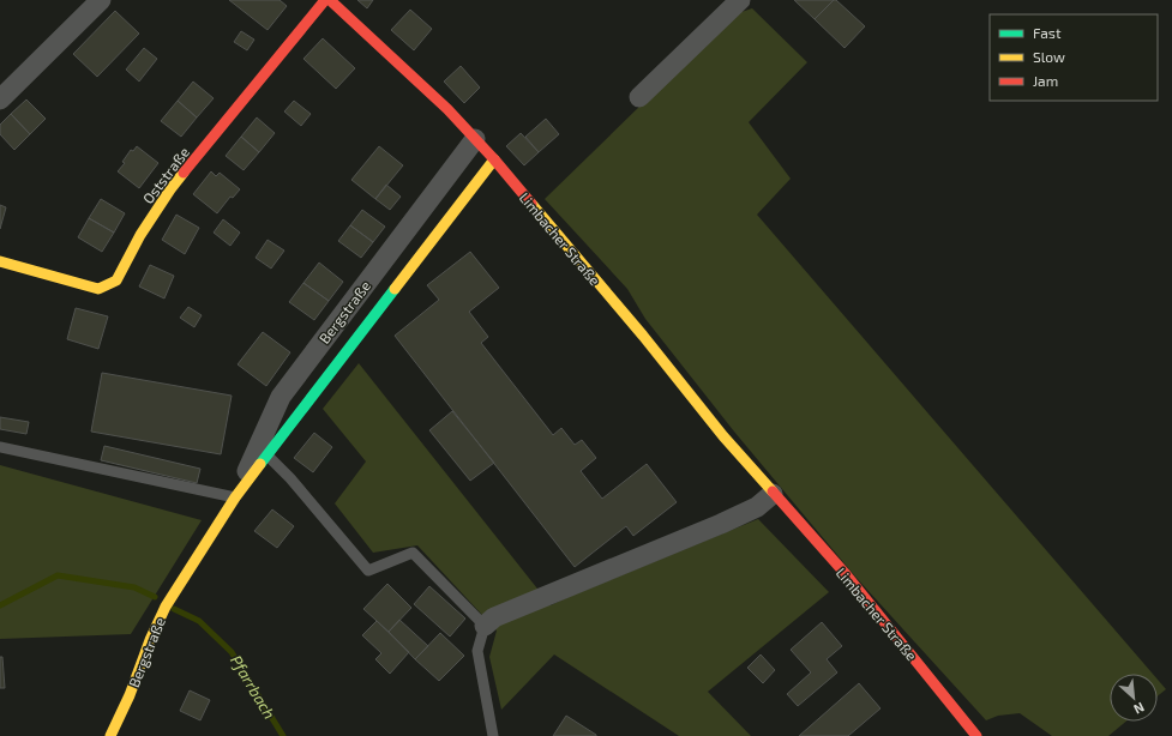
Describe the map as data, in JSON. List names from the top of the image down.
{
  "streets": {
    "street": ["Oststraße", "Limbacher Straße", "Bergstraße"]
  },
  "crossings": [
    ["Limbacher Straße", "Bergstraße"]
  ],
  "water": ["Pfarrbach"],
  "legend": ["Fast", "Slow", "Jam"],
  "north": "bottom right"
}
